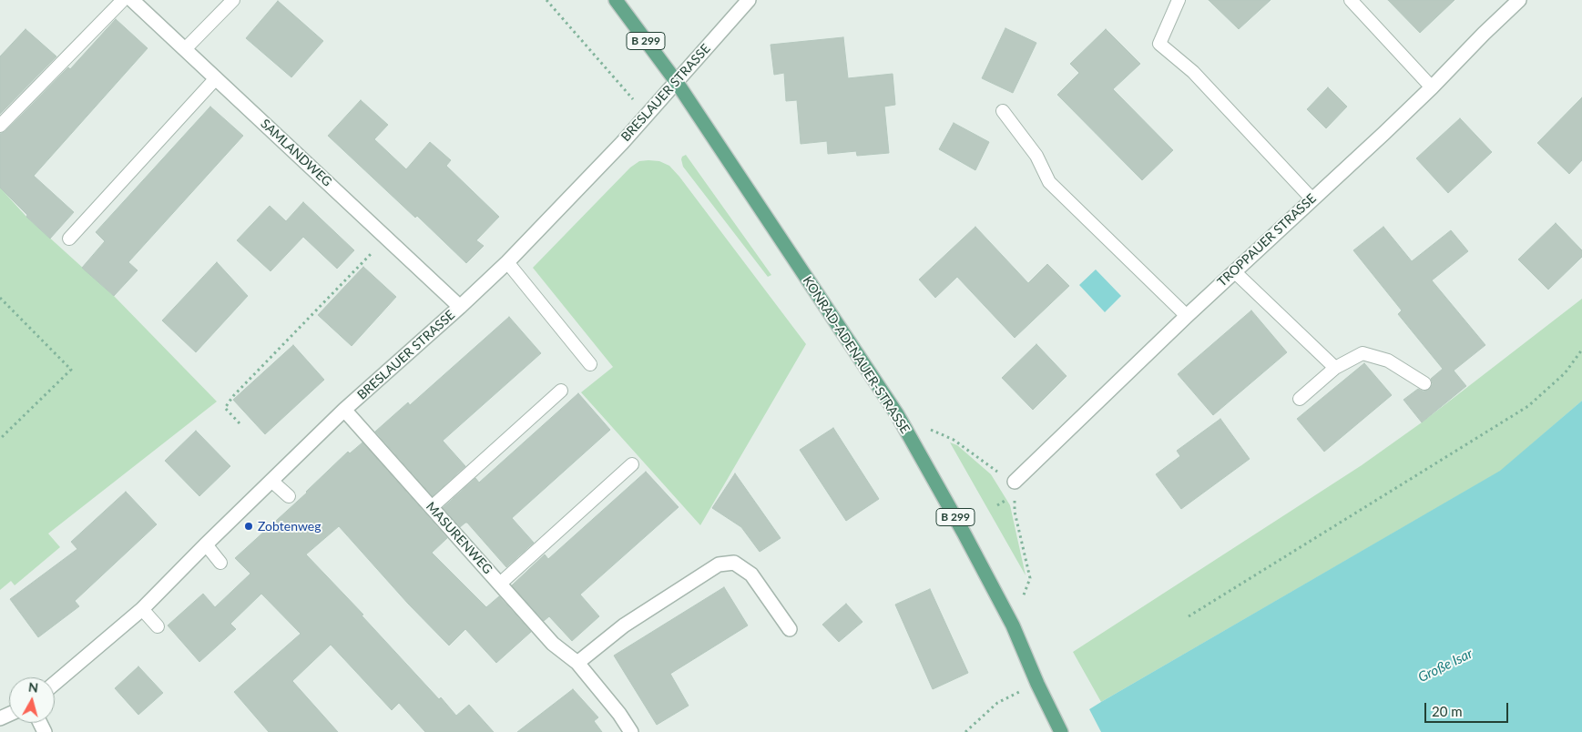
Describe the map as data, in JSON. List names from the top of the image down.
{
  "streets": {
    "main road": ["B 299", "KONRAD-ADENAUER-STRASSE"],
    "street": [
      "BRESLAUER STRASSE",
      "SAMLANDWEG",
      "TROPPAUER STRASSE",
      "MASURENWEG"
    ]
  },
  "crossings": [
    ["BRESLAUER STRASSE", "SAMLANDWEG"],
    ["BRESLAUER STRASSE", "KONRAD-ADENAUER-STRASSE"],
    ["BRESLAUER STRASSE", "MASURENWEG"]
  ],
  "water": ["Große Isar"],
  "places": ["Zobtenweg"],
  "scale_bar": "20 m",
  "north": "top"
}
